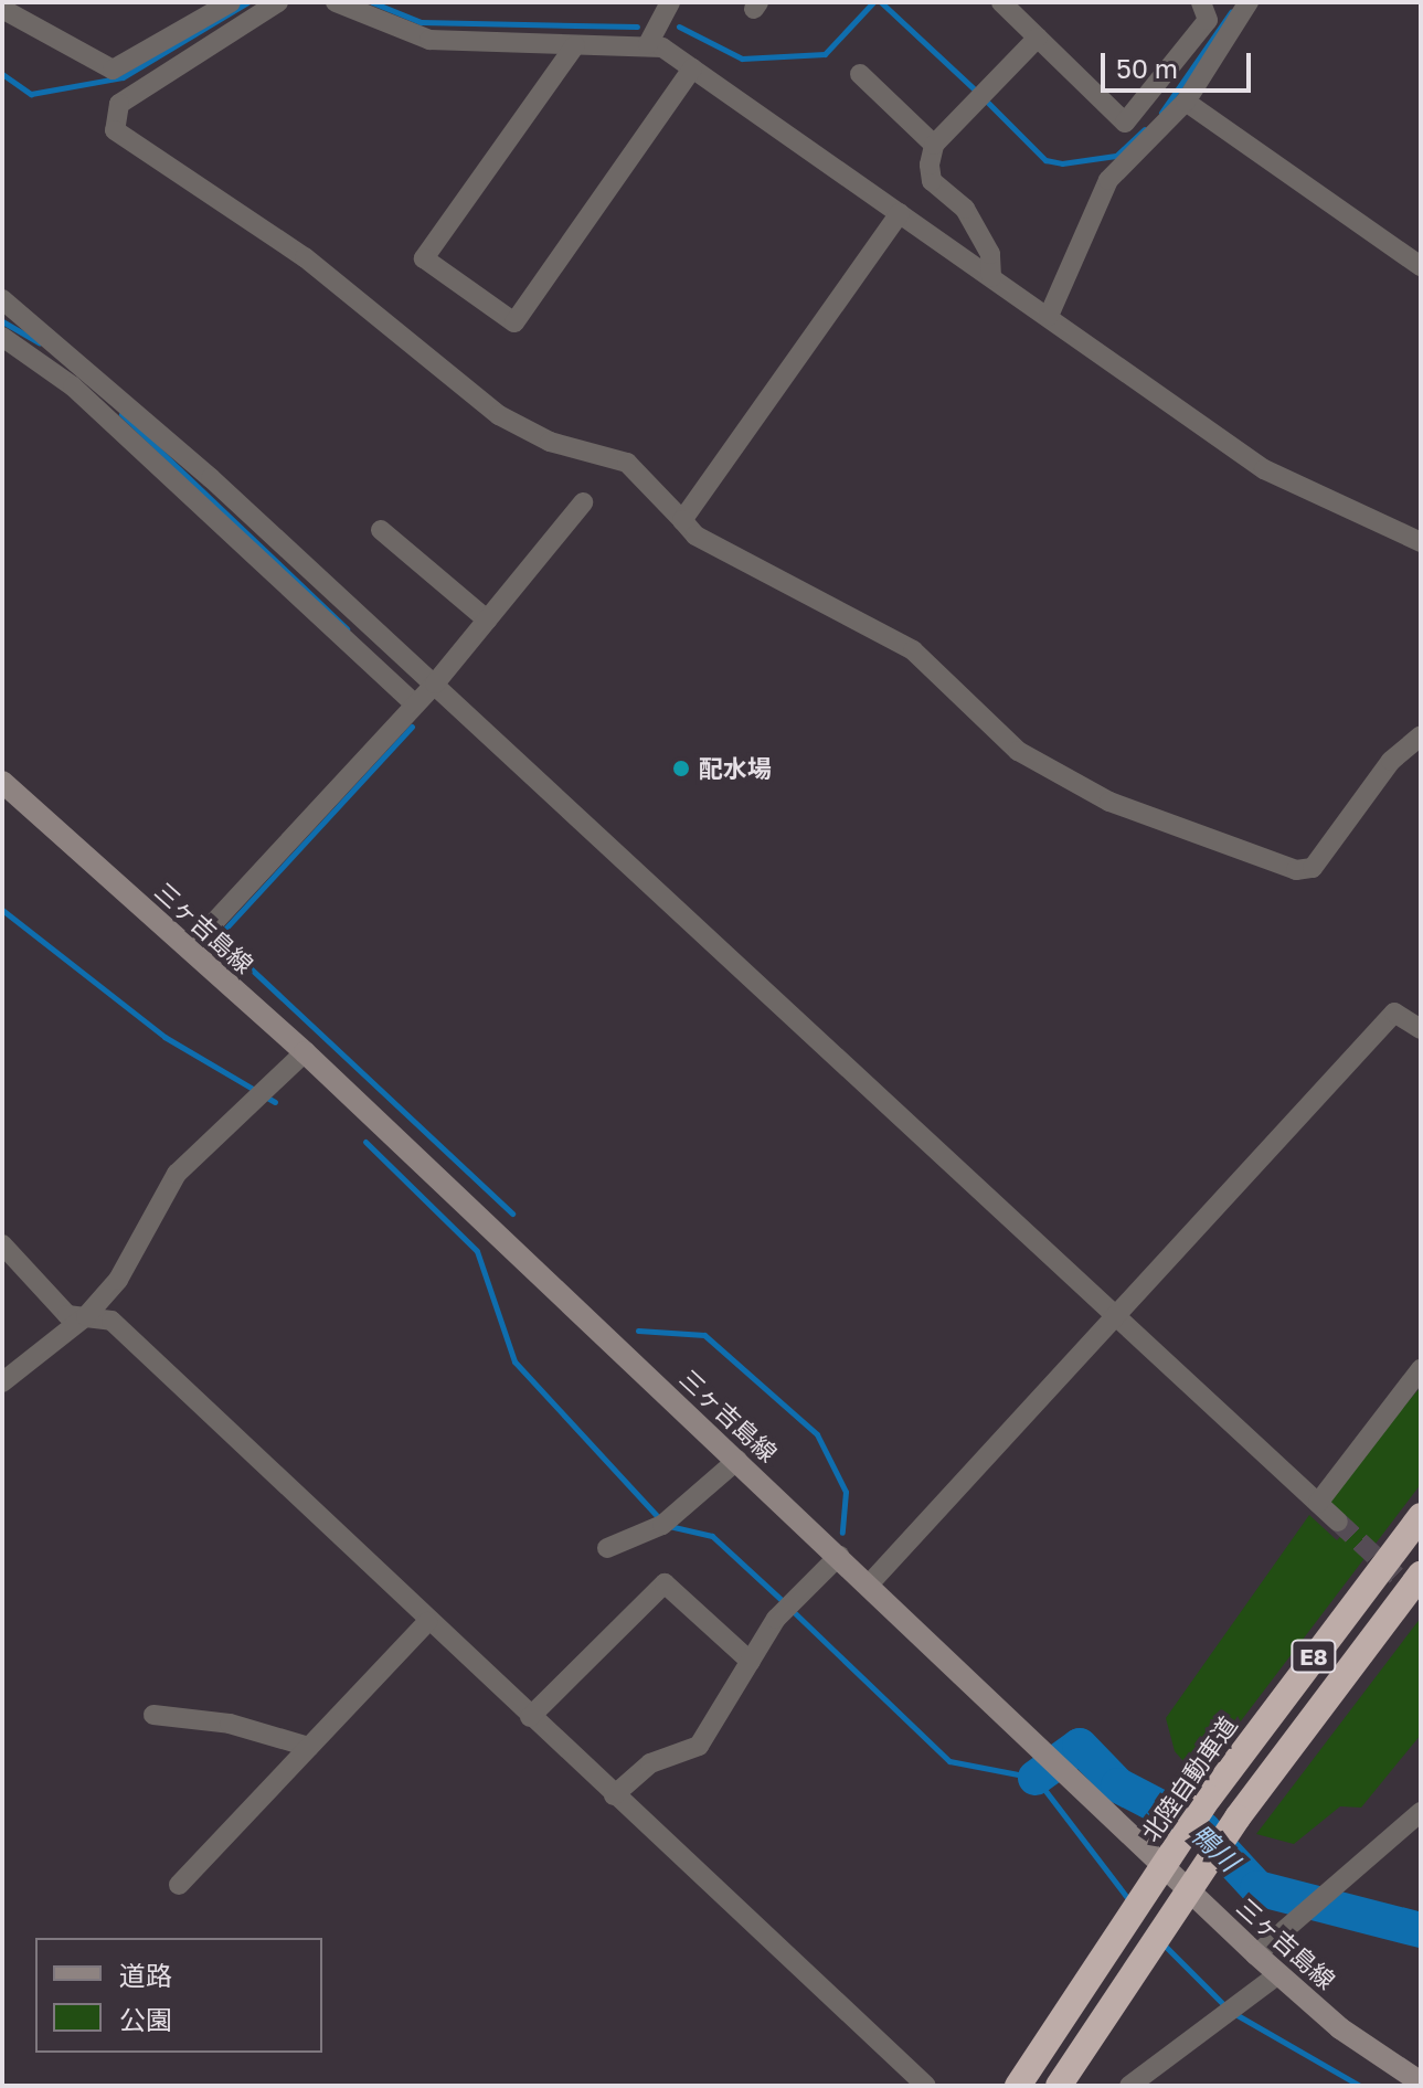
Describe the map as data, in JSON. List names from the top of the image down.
{
  "streets": {
    "highway": ["E8", "北陸自動車道"],
    "main road": ["三ヶ吉島線"]
  },
  "water": ["鴨川"],
  "places": ["配水場"],
  "legend": ["道路", "公園"],
  "scale_bar": "50 m"
}
